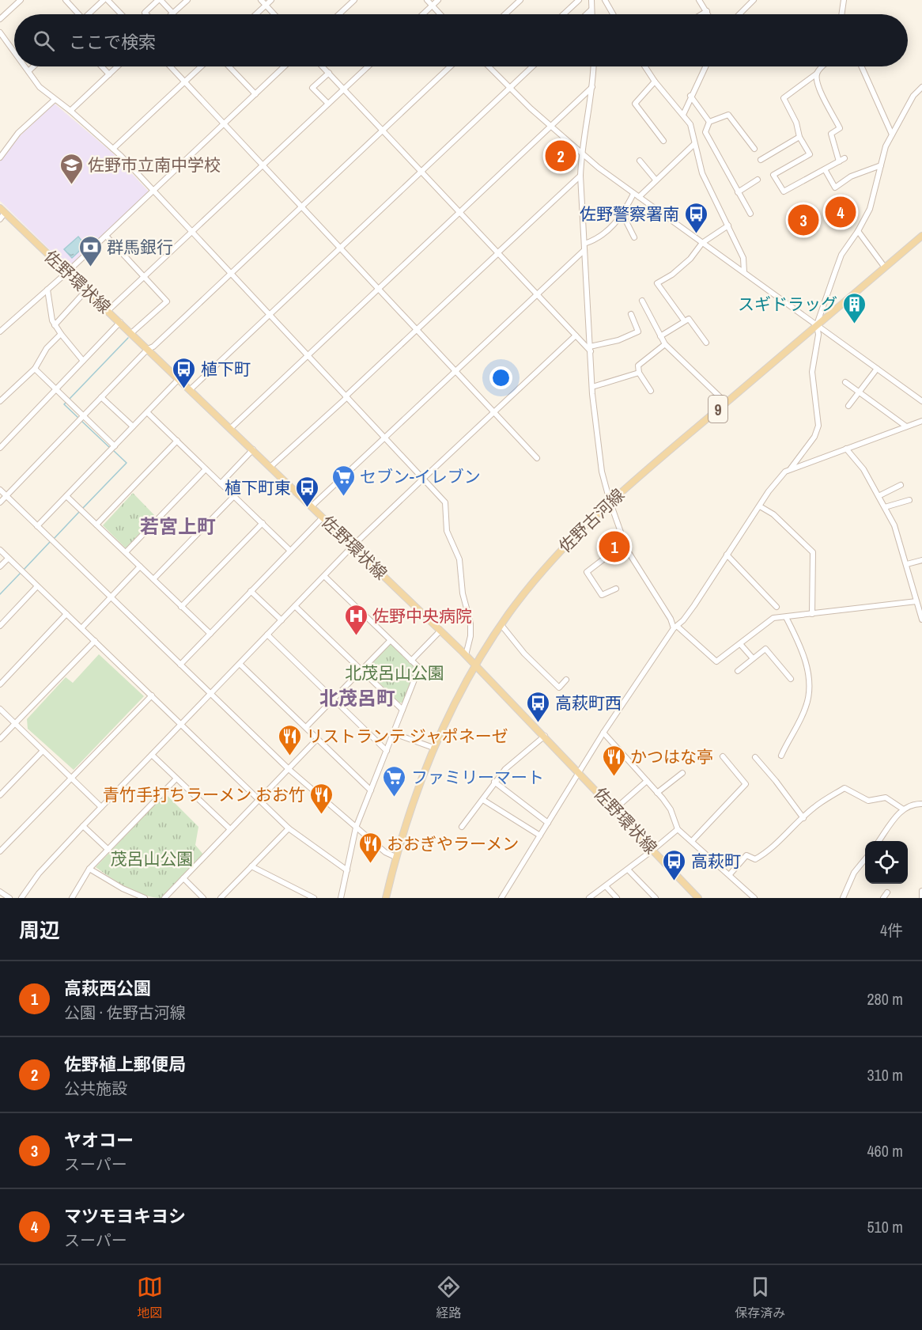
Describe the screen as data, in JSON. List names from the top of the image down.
{
  "streets": {
    "main road": ["佐野環状線", "9", "佐野古河線"]
  },
  "crossings": [
    ["佐野環状線", "佐野古河線"]
  ],
  "districts": ["若宮上町", "北茂呂町"],
  "parks": ["北茂呂山公園", "茂呂山公園"],
  "places": {
    "school or university": ["佐野市立南中学校"],
    "bus stop": [
      "佐野警察署南",
      "植下町",
      "植下町東",
      "高萩町西",
      "高萩町"
    ],
    "bank": ["群馬銀行"],
    "building": ["スギドラッグ"],
    "supermarket": ["セブン-イレブン", "ファミリーマート"],
    "hospital": ["佐野中央病院"],
    "restaurant": [
      "リストランテ ジャポネーゼ",
      "かつはな亭",
      "青竹手打ちラーメン おお竹",
      "おおぎやラーメン"
    ]
  },
  "page": {
    "search": "ここで検索",
    "pins": [
      "2",
      "4",
      "3",
      "1"
    ],
    "heading": ["周辺", "4件"],
    "list": [
      {
        "mark": "1",
        "name": "高萩西公園",
        "note": "公園 · 佐野古河線",
        "value": "280 m"
      },
      {
        "mark": "2",
        "name": "佐野植上郵便局",
        "note": "公共施設",
        "value": "310 m"
      },
      {
        "mark": "3",
        "name": "ヤオコー",
        "note": "スーパー",
        "value": "460 m"
      },
      {
        "mark": "4",
        "name": "マツモヨキヨシ",
        "note": "スーパー",
        "value": "510 m"
      }
    ],
    "nav": ["地図", "経路", "保存済み"]
  }
}
